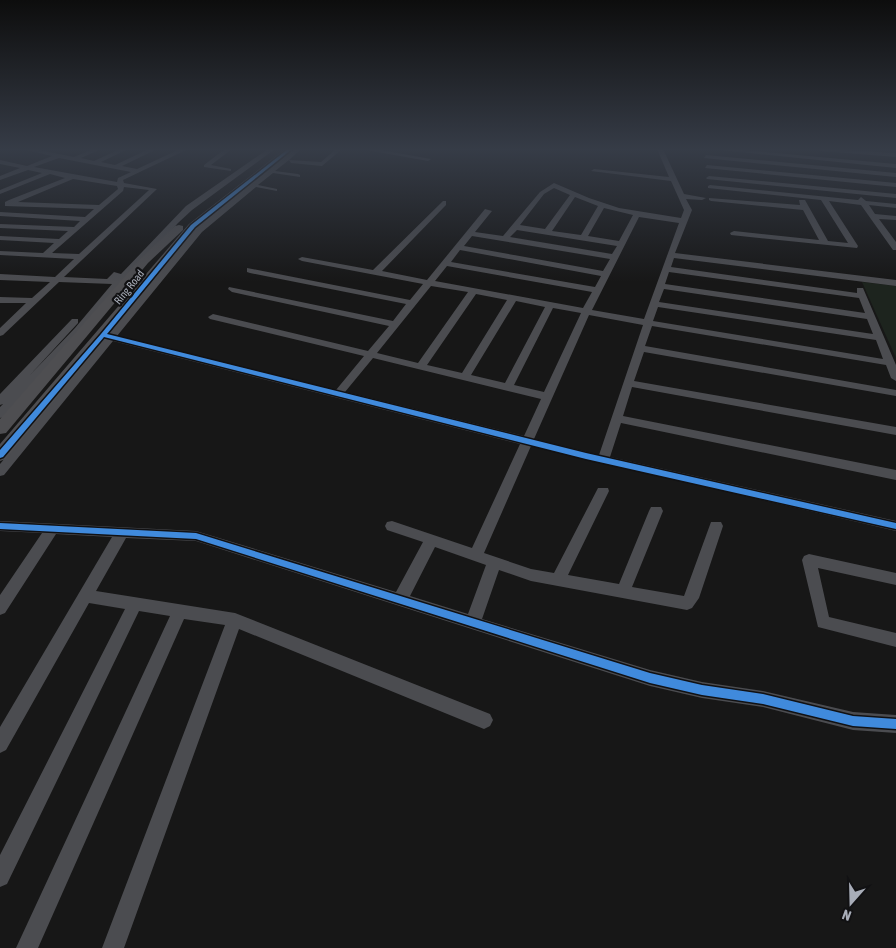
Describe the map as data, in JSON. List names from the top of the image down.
{
  "streets": {
    "highway": ["Ring Road"]
  },
  "north": "bottom"
}
